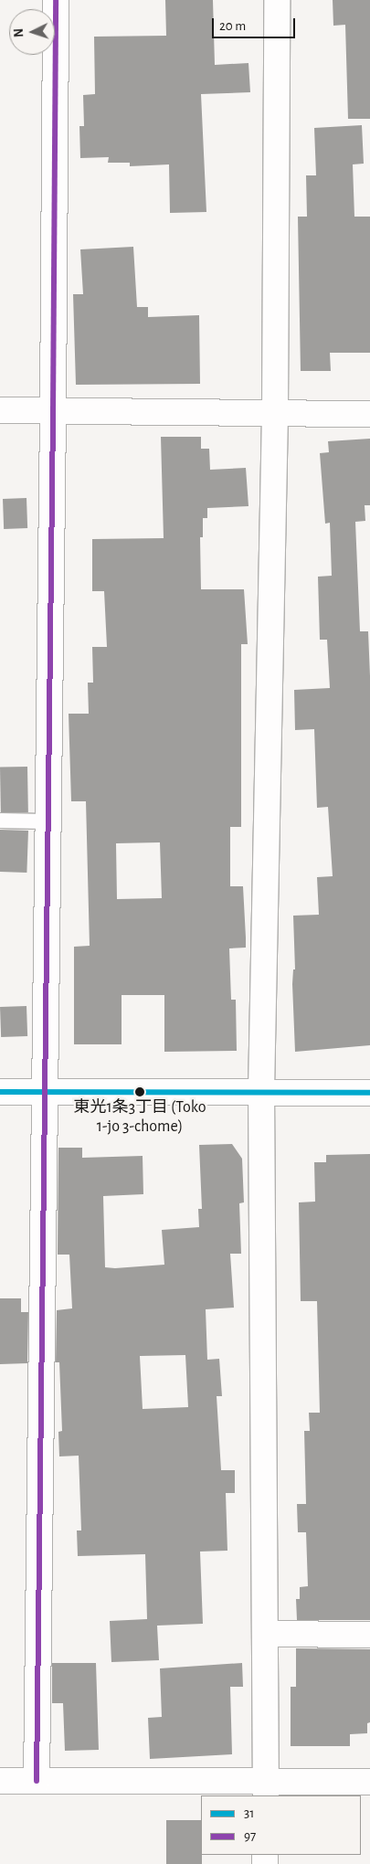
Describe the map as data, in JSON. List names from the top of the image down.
{
  "places": ["東光1条3丁目 (Toko 1-jo 3-chome)"],
  "lines": ["transit line 97", "transit line 31"],
  "legend": ["31", "97"],
  "scale_bar": "20 m",
  "north": "left"
}
